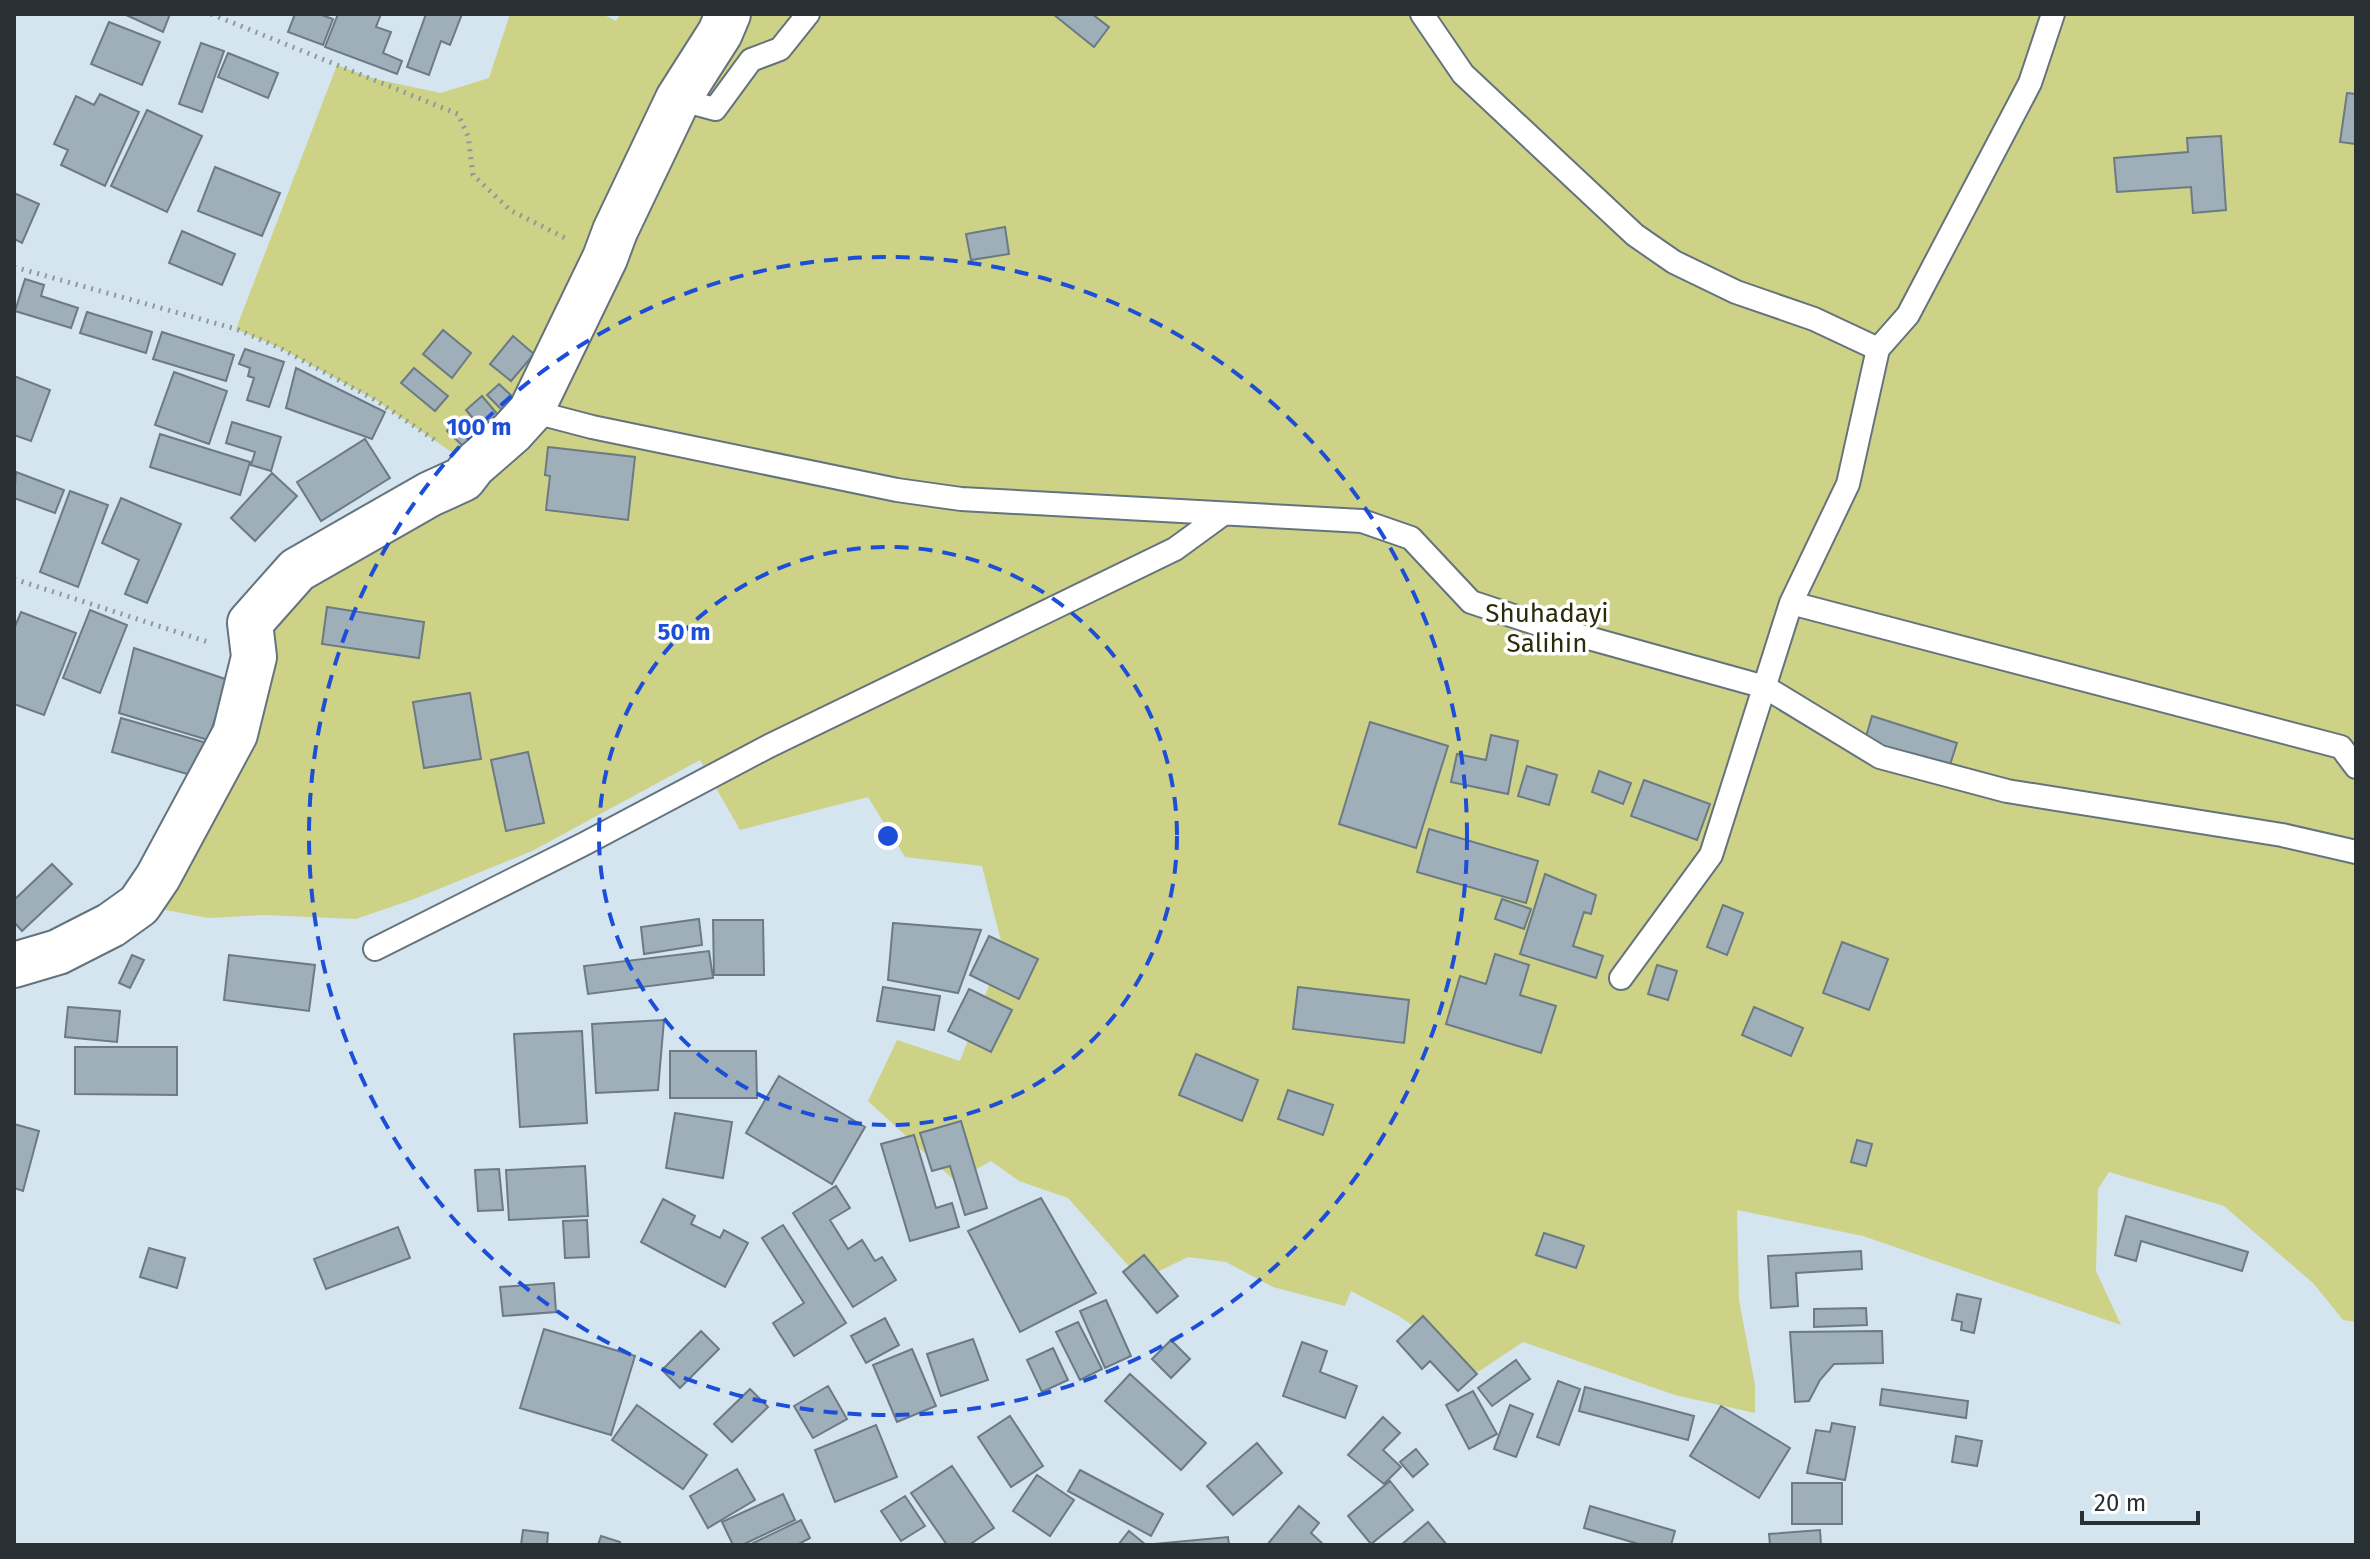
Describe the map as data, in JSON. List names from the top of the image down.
{
  "parks": ["Shuhadayi Salihin"],
  "scale_bar": "20 m",
  "rings": ["100 m", "50 m"]
}
